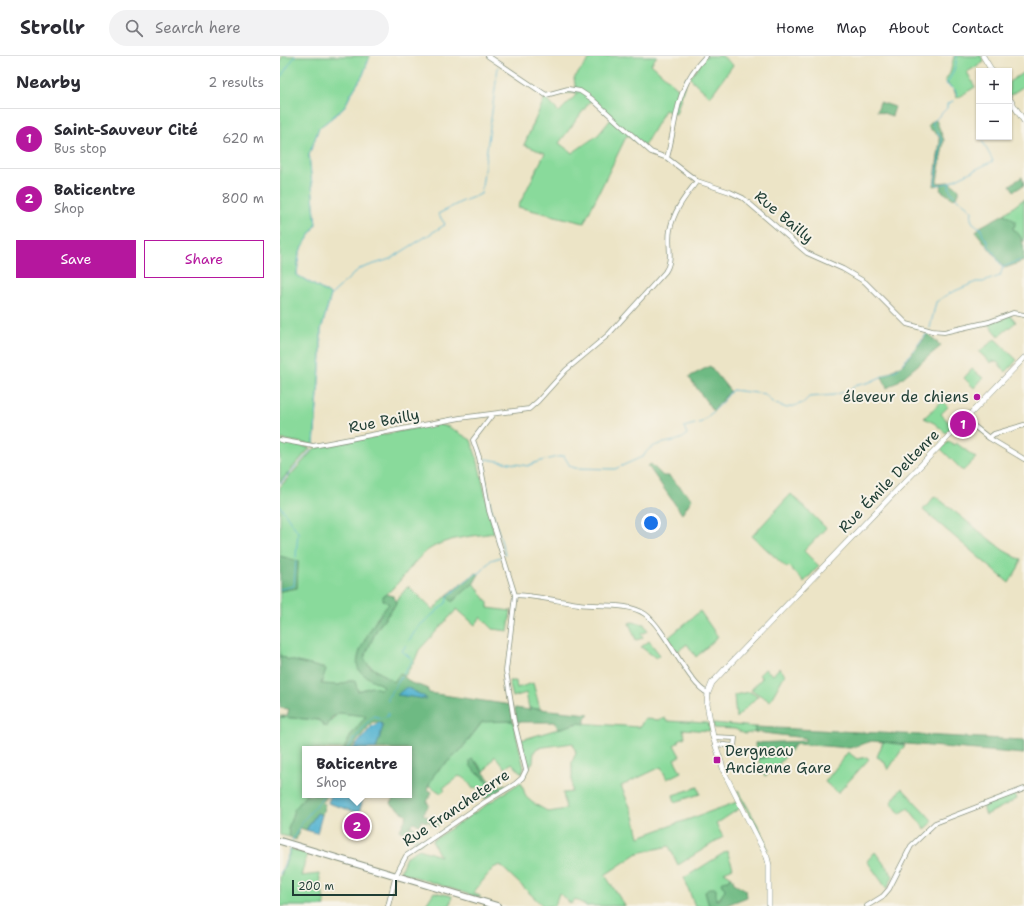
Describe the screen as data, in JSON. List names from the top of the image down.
{
  "streets": {
    "street": ["Rue Bailly", "Rue Émile Deltenre", "Rue Francheterre"]
  },
  "crossings": [
    ["Rue Bailly", "Rue Francheterre"]
  ],
  "places": {
    "other": ["éleveur de chiens"],
    "transit": ["Dergneau Ancienne Gare"]
  },
  "scale_bar": "200 m",
  "page": {
    "header": "Strollr",
    "search": "Search here",
    "nav": [
      "Home",
      "Map",
      "About",
      "Contact"
    ],
    "heading": ["Nearby", "2 results"],
    "map_buttons": ["+", "−"],
    "list": [
      {
        "mark": "1",
        "name": "Saint-Sauveur Cité",
        "note": "Bus stop",
        "value": "620 m"
      },
      {
        "mark": "2",
        "name": "Baticentre",
        "note": "Shop",
        "value": "800 m"
      }
    ],
    "buttons": ["Save", "Share"],
    "pins": ["1", "2"],
    "popup": ["Baticentre", "Shop"],
    "scale": "200 m"
  }
}
